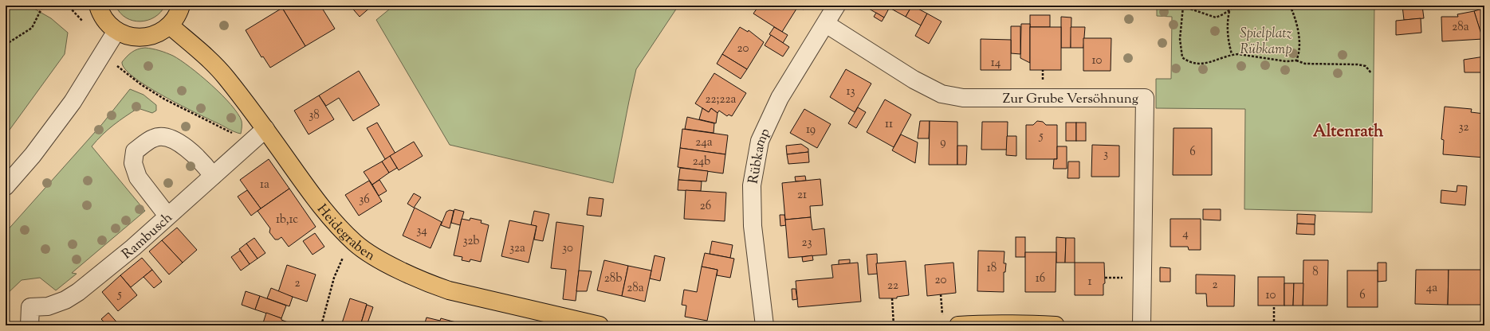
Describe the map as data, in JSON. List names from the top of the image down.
{
  "streets": {
    "main road": ["Heidegraben"],
    "street": ["Zur Grube Versöhnung", "Rübkamp", "Rambusch"]
  },
  "crossings": [
    ["Zur Grube Versöhnung", "Rübkamp"],
    ["Heidegraben", "Rambusch"]
  ],
  "districts": ["Altenrath"],
  "parks": ["Spielplatz Rübkamp"],
  "house_numbers": [
    "28a",
    "20",
    "10",
    "14",
    "13",
    "22;22a",
    "38",
    "11",
    "32",
    "19",
    "5",
    "24a",
    "9",
    "6",
    "3",
    "24b",
    "1a",
    "21",
    "36",
    "26",
    "1b,1c",
    "34",
    "4",
    "32b",
    "23",
    "32a",
    "30",
    "18",
    "8",
    "28b",
    "16",
    "20",
    "1",
    "2",
    "2",
    "22",
    "28a",
    "4a",
    "5",
    "10",
    "6"
  ]
}
